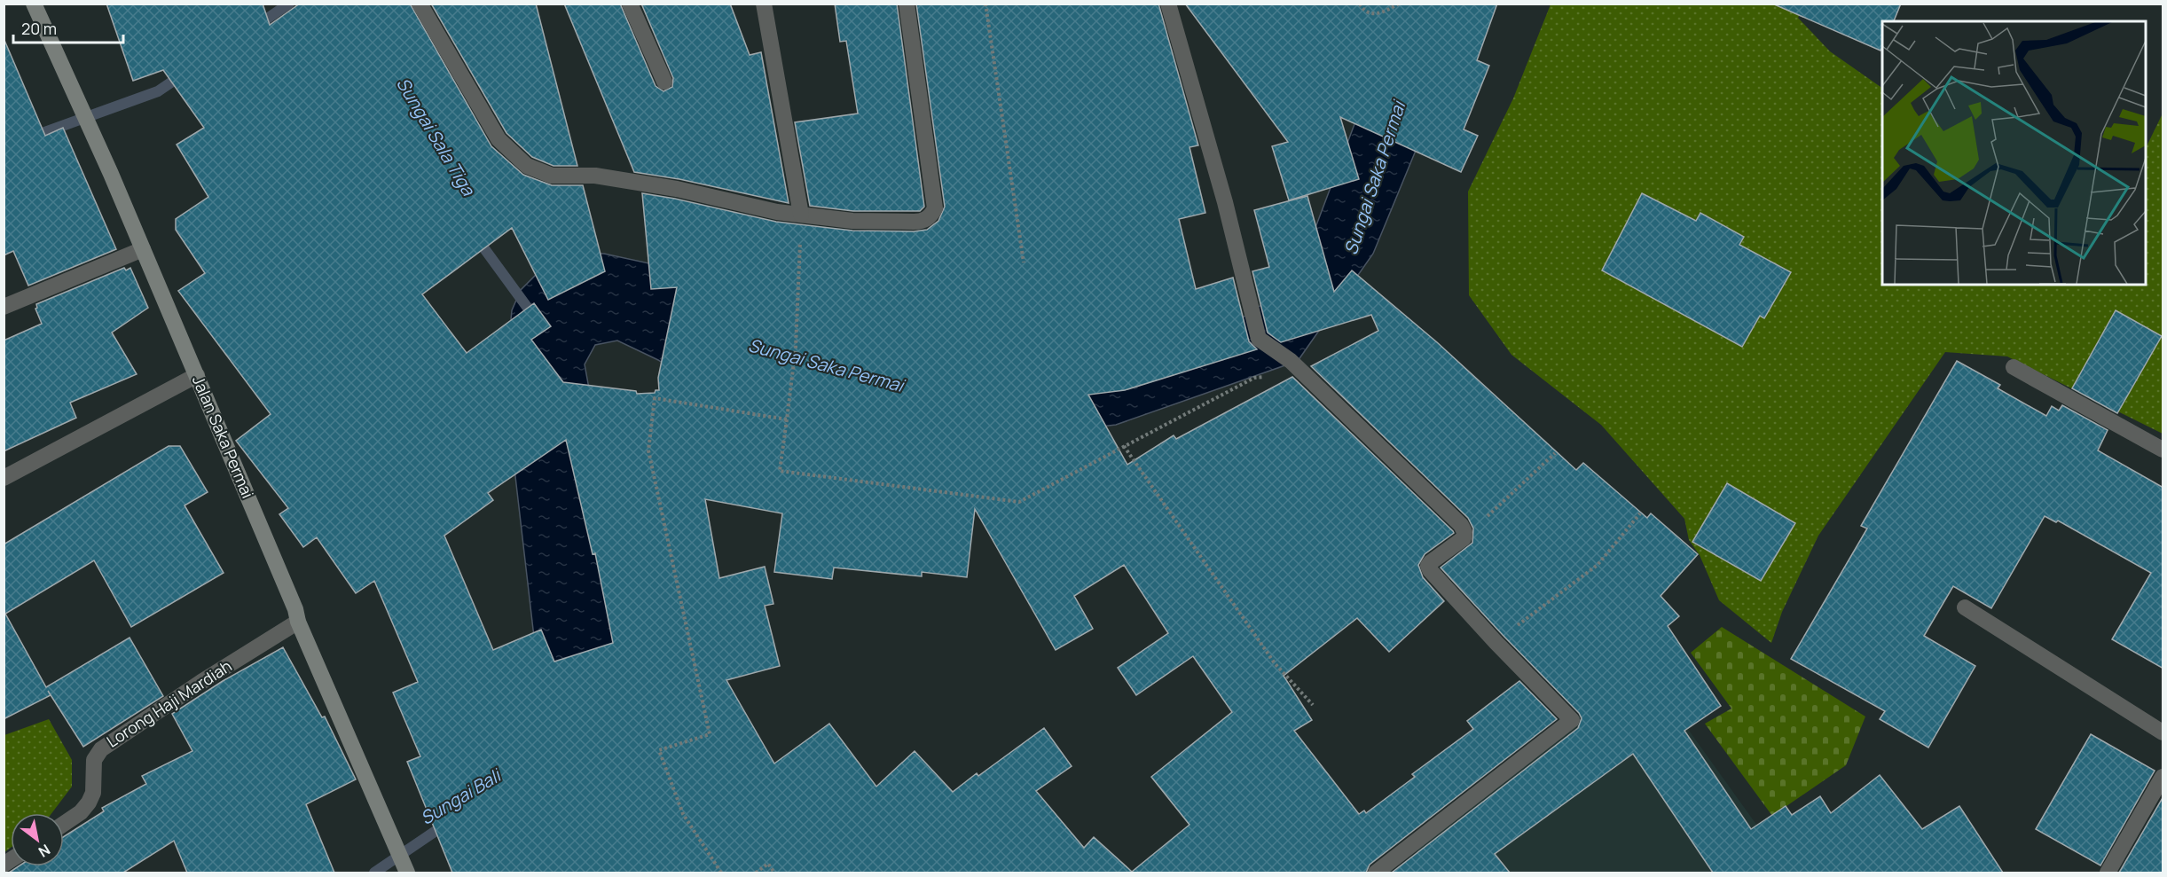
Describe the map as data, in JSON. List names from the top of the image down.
{
  "streets": {
    "street": ["Jalan Saka Permai", "Lorong Haji Mardiah"]
  },
  "crossings": [
    ["Jalan Saka Permai", "Lorong Haji Mardiah"]
  ],
  "water": ["Sungai Sala Tiga", "Sungai Saka Permai", "Sungai Bali"],
  "scale_bar": "20 m",
  "north": "bottom right"
}
